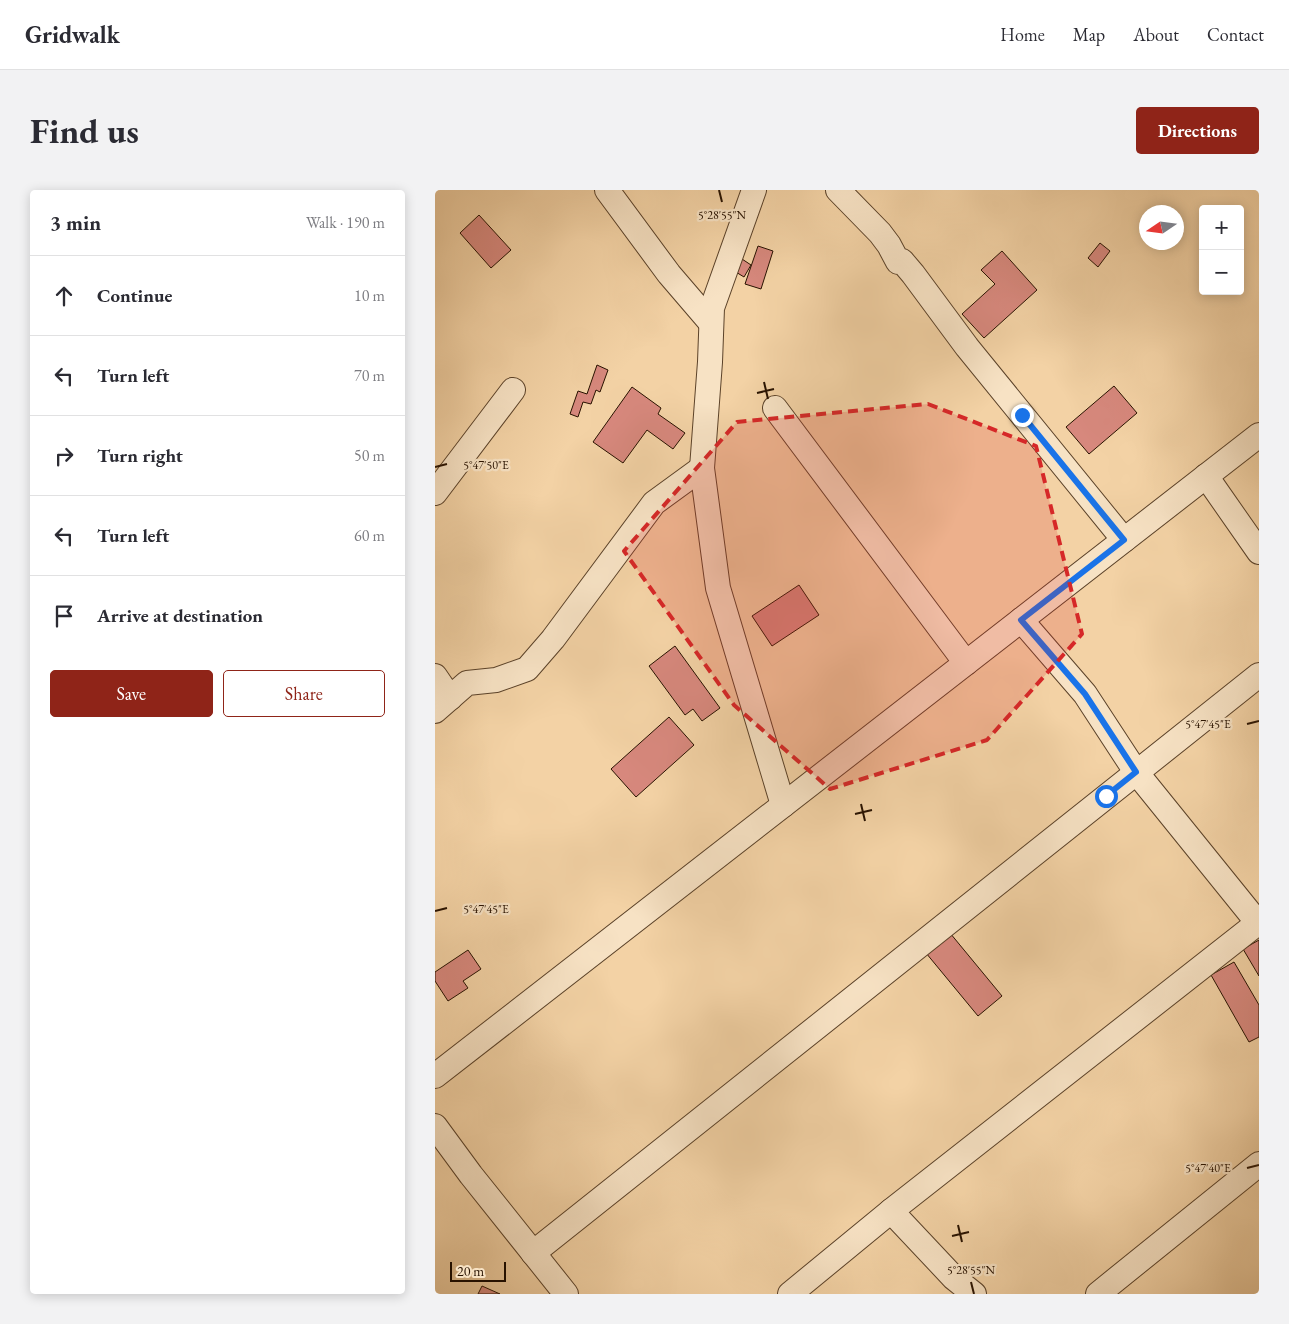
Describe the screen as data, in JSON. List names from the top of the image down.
{
  "scale_bar": "20 m",
  "north": "left",
  "page": {
    "header": "Gridwalk",
    "nav": [
      "Home",
      "Map",
      "About",
      "Contact"
    ],
    "buttons": [
      "Directions",
      ["Save", "Share"]
    ],
    "title": "Find us",
    "heading": ["3 min", "Walk · 190 m"],
    "map_buttons": ["+", "−"],
    "list": [
      ["Continue", "10 m"],
      ["Turn left", "70 m"],
      ["Turn right", "50 m"],
      ["Turn left", "60 m"],
      "Arrive at destination"
    ],
    "scale": "20 m"
  },
  "coordinates": [
    "5°28'55\"N",
    "5°47'50\"E",
    "5°47'45\"E",
    "5°47'40\"E"
  ]
}
